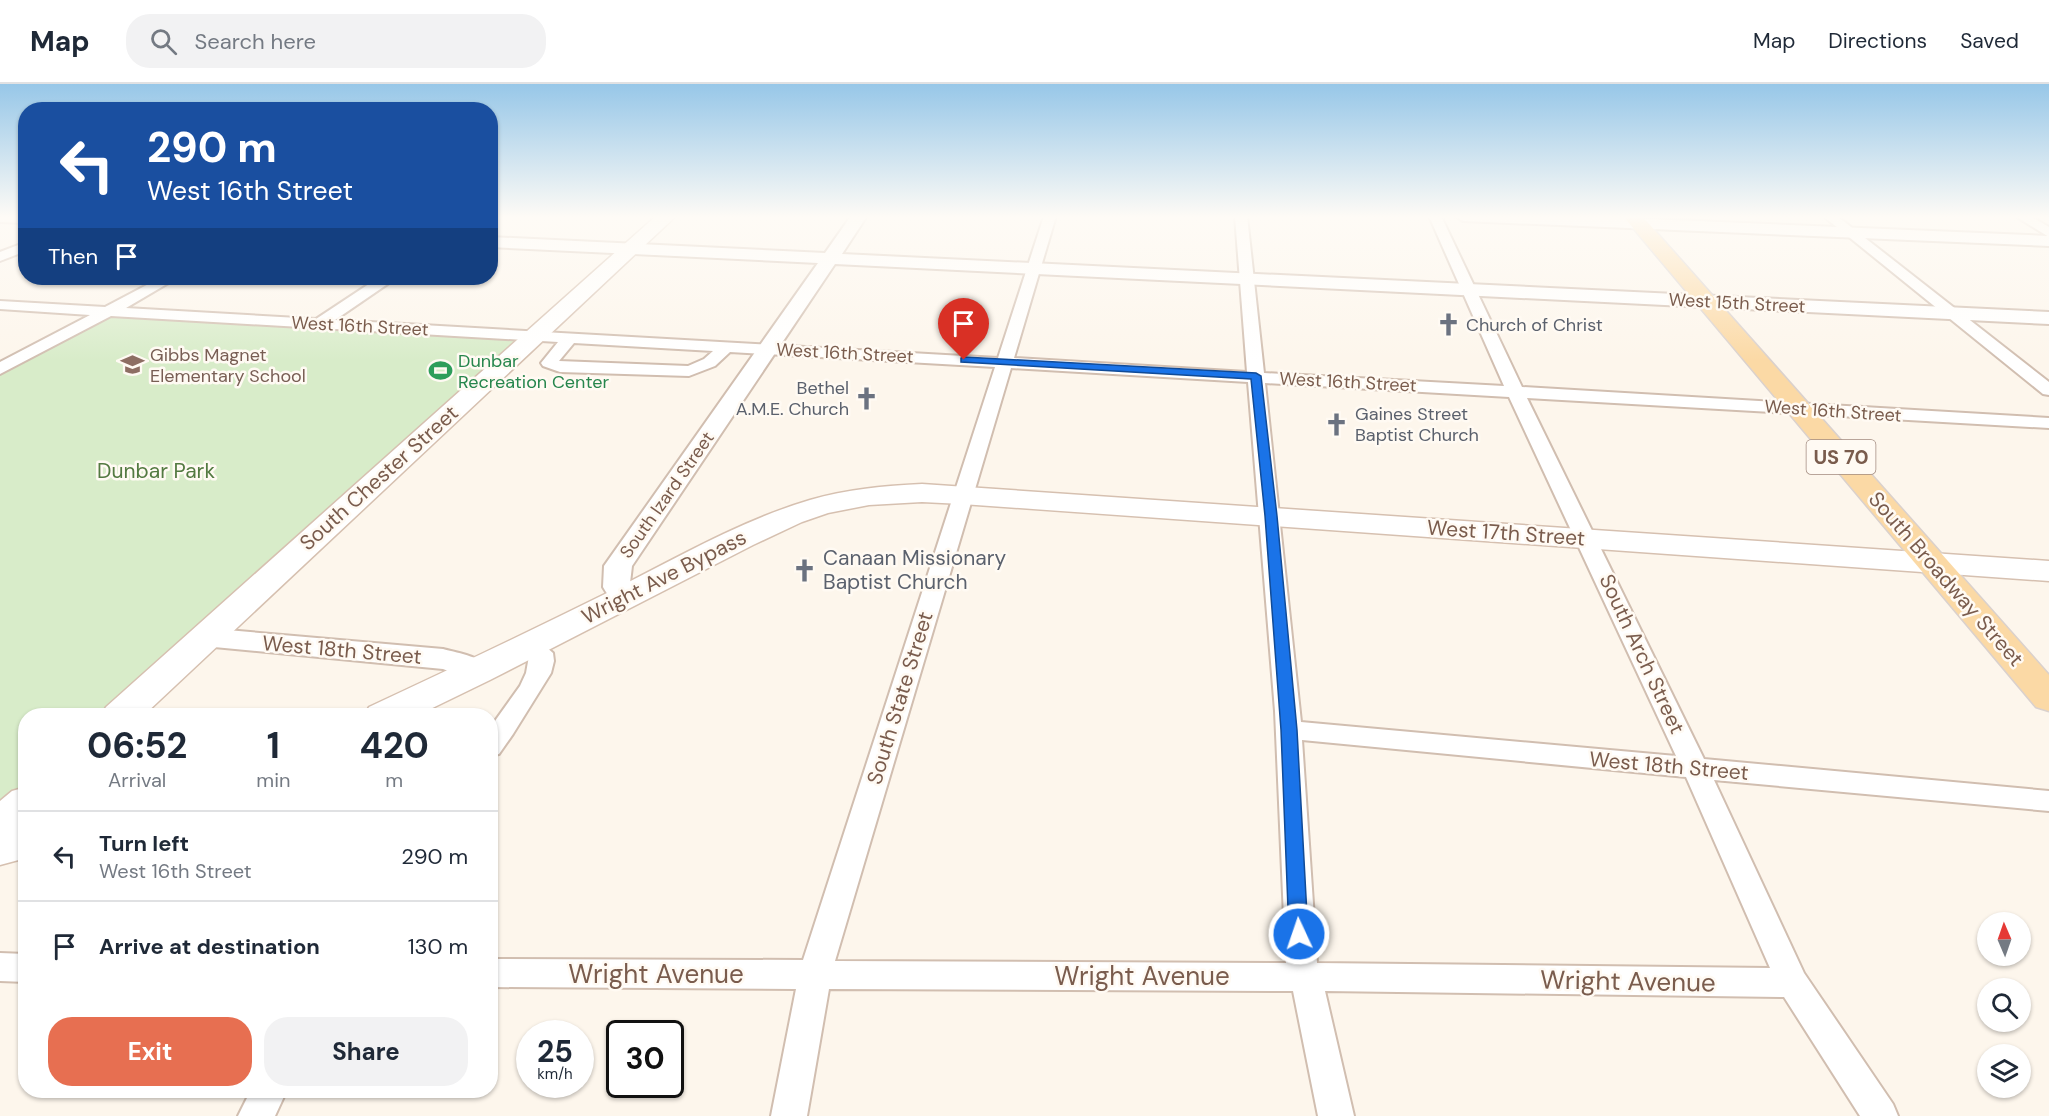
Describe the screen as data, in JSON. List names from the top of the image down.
{
  "streets": {
    "main road": [
      "US 70",
      "South Chester Street",
      "West 17th Street",
      "Wright Ave Bypass",
      "South Broadway Street"
    ],
    "street": [
      "West 15th Street",
      "West 16th Street",
      "South Izard Street",
      "West 18th Street",
      "South Arch Street",
      "South State Street",
      "Wright Avenue"
    ]
  },
  "crossings": [
    ["West 15th Street", "South Broadway Street"],
    ["West 15th Street", "South Arch Street"],
    ["West 15th Street", "South State Street"],
    ["West 16th Street", "South Chester Street"],
    ["West 16th Street", "South Izard Street"],
    ["West 16th Street", "South Broadway Street"],
    ["West 16th Street", "South Arch Street"],
    ["West 16th Street", "South State Street"],
    ["South Chester Street", "West 18th Street"],
    ["South Izard Street", "Wright Ave Bypass"],
    ["West 17th Street", "Wright Ave Bypass"],
    ["West 17th Street", "South Broadway Street"],
    ["West 17th Street", "South Arch Street"],
    ["West 17th Street", "South State Street"],
    ["Wright Ave Bypass", "West 18th Street"],
    ["Wright Ave Bypass", "South State Street"],
    ["West 18th Street", "South Arch Street"],
    ["South Arch Street", "Wright Avenue"],
    ["South State Street", "Wright Avenue"]
  ],
  "parks": ["Dunbar Park"],
  "places": {
    "church": [
      "Church of Christ",
      "Bethel A.M.E. Church",
      "Gaines Street Baptist Church",
      "Canaan Missionary Baptist Church"
    ],
    "school or university": ["Gibbs Magnet Elementary School"],
    "sports": ["Dunbar Recreation Center"]
  },
  "north": "top",
  "page": {
    "header": "Map",
    "search": "Search here",
    "nav": ["Map", "Directions", "Saved"],
    "turn": ["290 m", "West 16th Street"],
    "then": "Then",
    "eta": [
      "06:52",
      "Arrival",
      "1",
      "min",
      "420",
      "m"
    ],
    "list": [
      {
        "name": "Turn left",
        "note": "West 16th Street",
        "value": "290 m"
      },
      {
        "name": "Arrive at destination",
        "value": "130 m"
      }
    ],
    "buttons": ["Exit", "Share"],
    "speed": "25 km/h",
    "limit": "30"
  }
}
